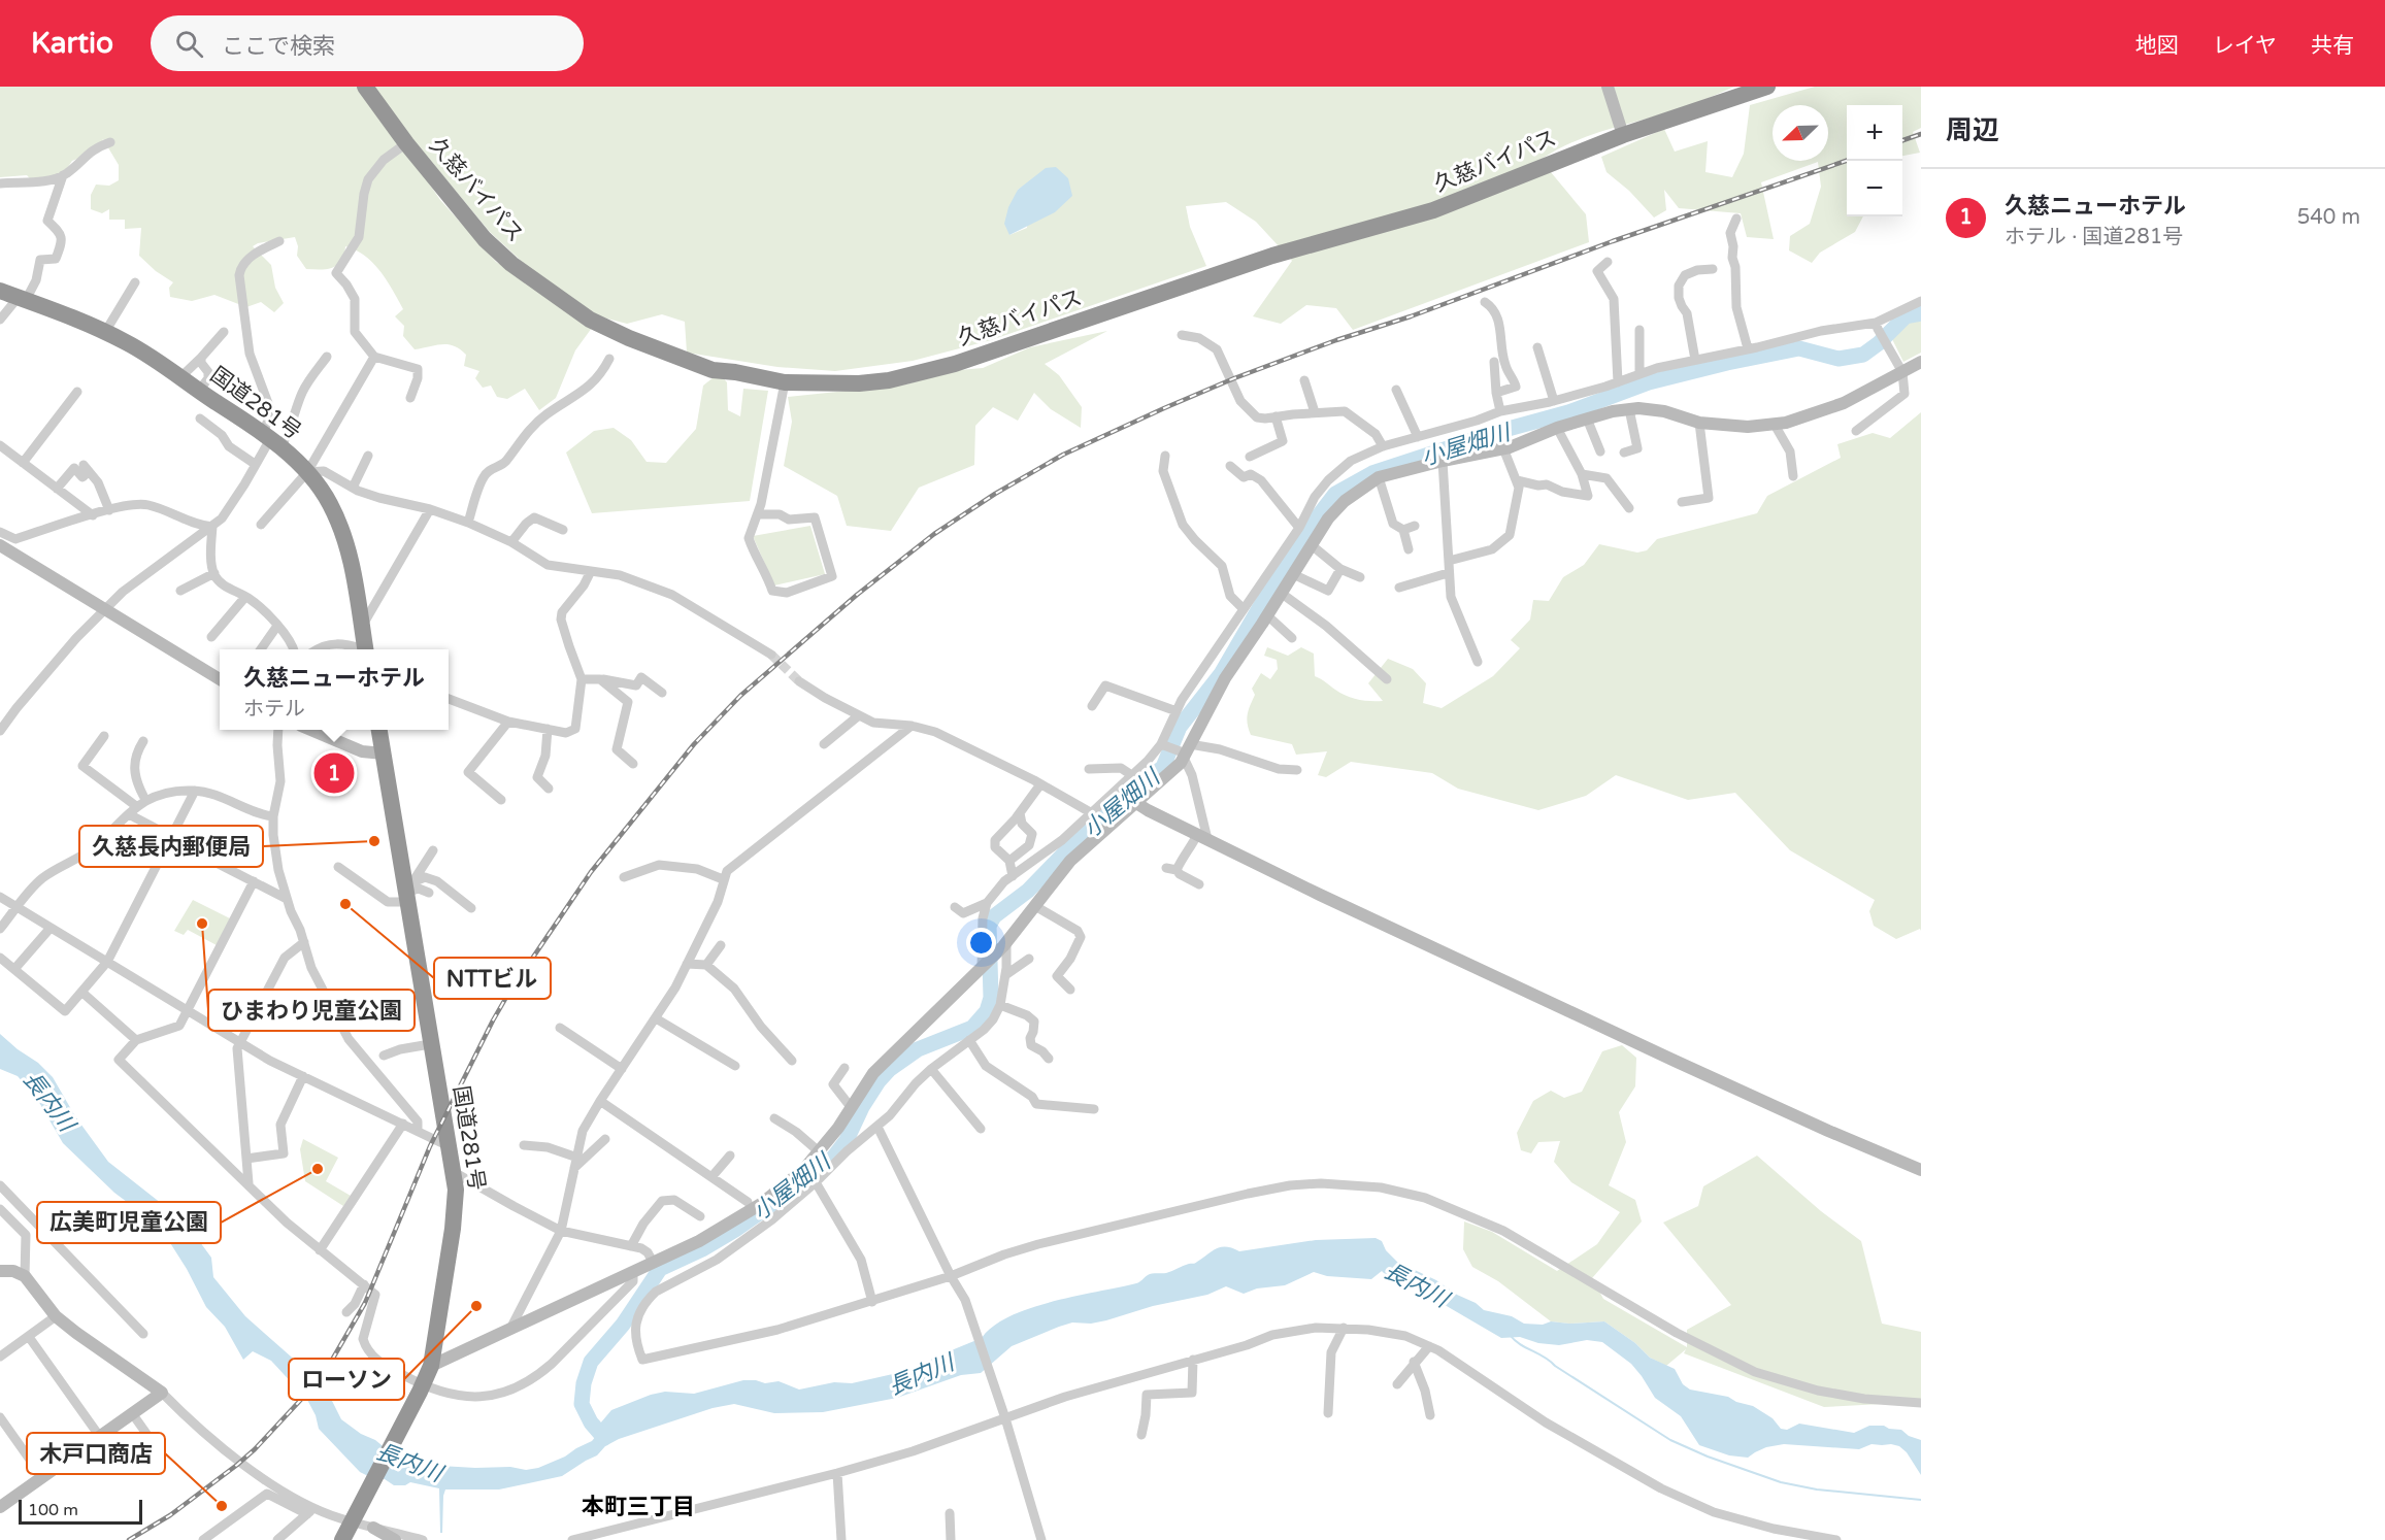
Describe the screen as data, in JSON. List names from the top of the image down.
{
  "streets": {
    "highway": ["久慈バイパス", "国道281号"]
  },
  "districts": ["本町三丁目"],
  "water": ["小屋畑川", "長内川"],
  "places": [
    "久慈長内郵便局",
    "NTTビル",
    "ひまわり児童公園",
    "広美町児童公園",
    "ローソン",
    "木戸口商店"
  ],
  "scale_bar": "100 m",
  "north": "bottom left",
  "page": {
    "header": "Kartio",
    "search": "ここで検索",
    "nav": ["地図", "レイヤ", "共有"],
    "heading": "周辺",
    "map_buttons": ["+", "−"],
    "list": [
      {
        "mark": "1",
        "name": "久慈ニューホテル",
        "note": "ホテル · 国道281号",
        "value": "540 m"
      }
    ],
    "popup": ["久慈ニューホテル", "ホテル"],
    "pins": "1",
    "scale": "100 m"
  }
}
